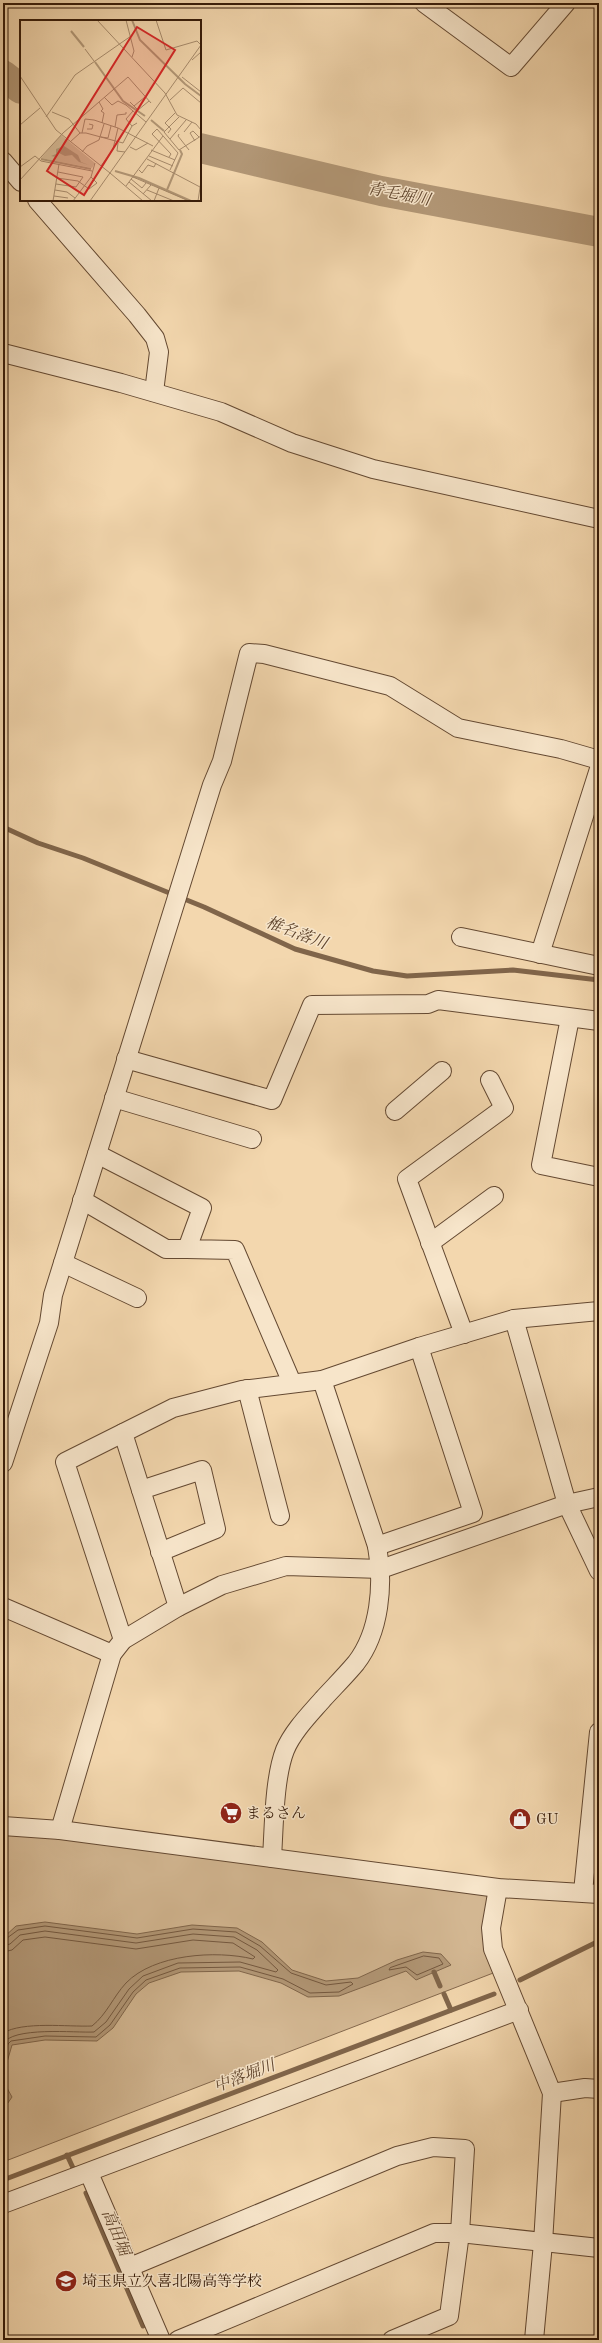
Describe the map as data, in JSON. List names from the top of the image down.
{
  "water": [
    "青毛堀川",
    "椎名落川",
    "中落堀川",
    "高田堀"
  ],
  "places": {
    "supermarket": ["まるさん"],
    "shop": ["GU"],
    "school or university": ["埼玉県立久喜北陽高等学校"]
  }
}
